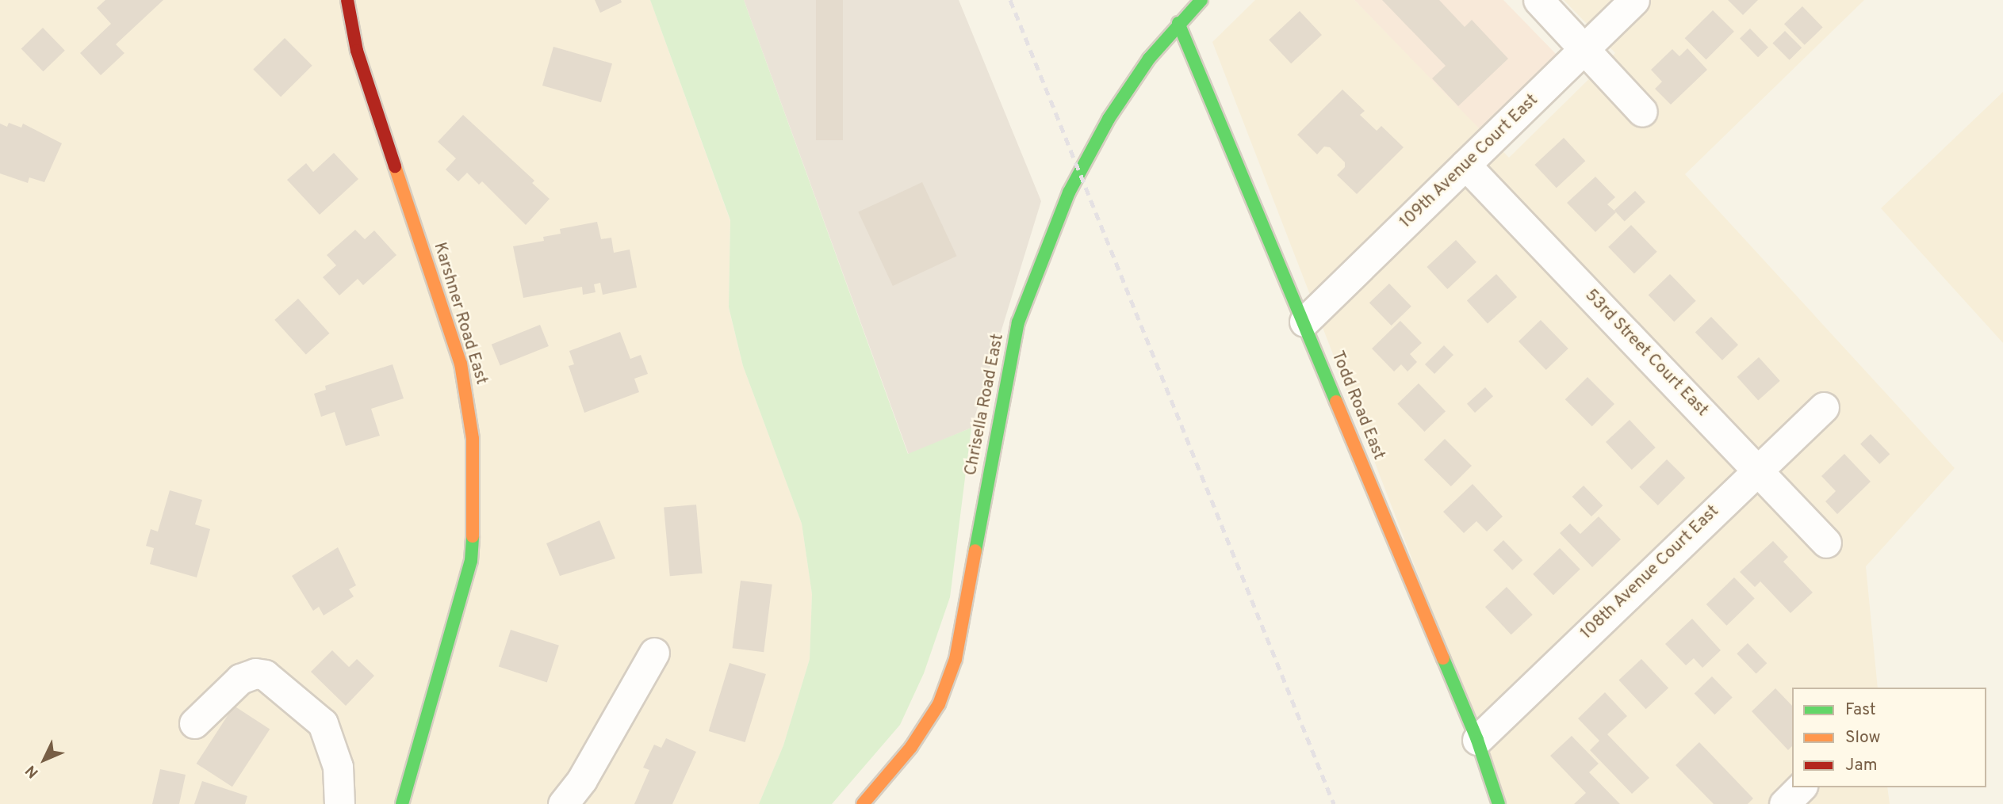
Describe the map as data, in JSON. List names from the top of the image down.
{
  "streets": {
    "street": [
      "109th Avenue Court East",
      "Karshner Road East",
      "53rd Street Court East",
      "Chrisella Road East",
      "Todd Road East",
      "108th Avenue Court East"
    ]
  },
  "crossings": [
    ["109th Avenue Court East", "53rd Street Court East"],
    ["109th Avenue Court East", "Todd Road East"],
    ["53rd Street Court East", "108th Avenue Court East"],
    ["Chrisella Road East", "Todd Road East"],
    ["Todd Road East", "108th Avenue Court East"]
  ],
  "legend": ["Fast", "Slow", "Jam"],
  "north": "bottom left"
}
